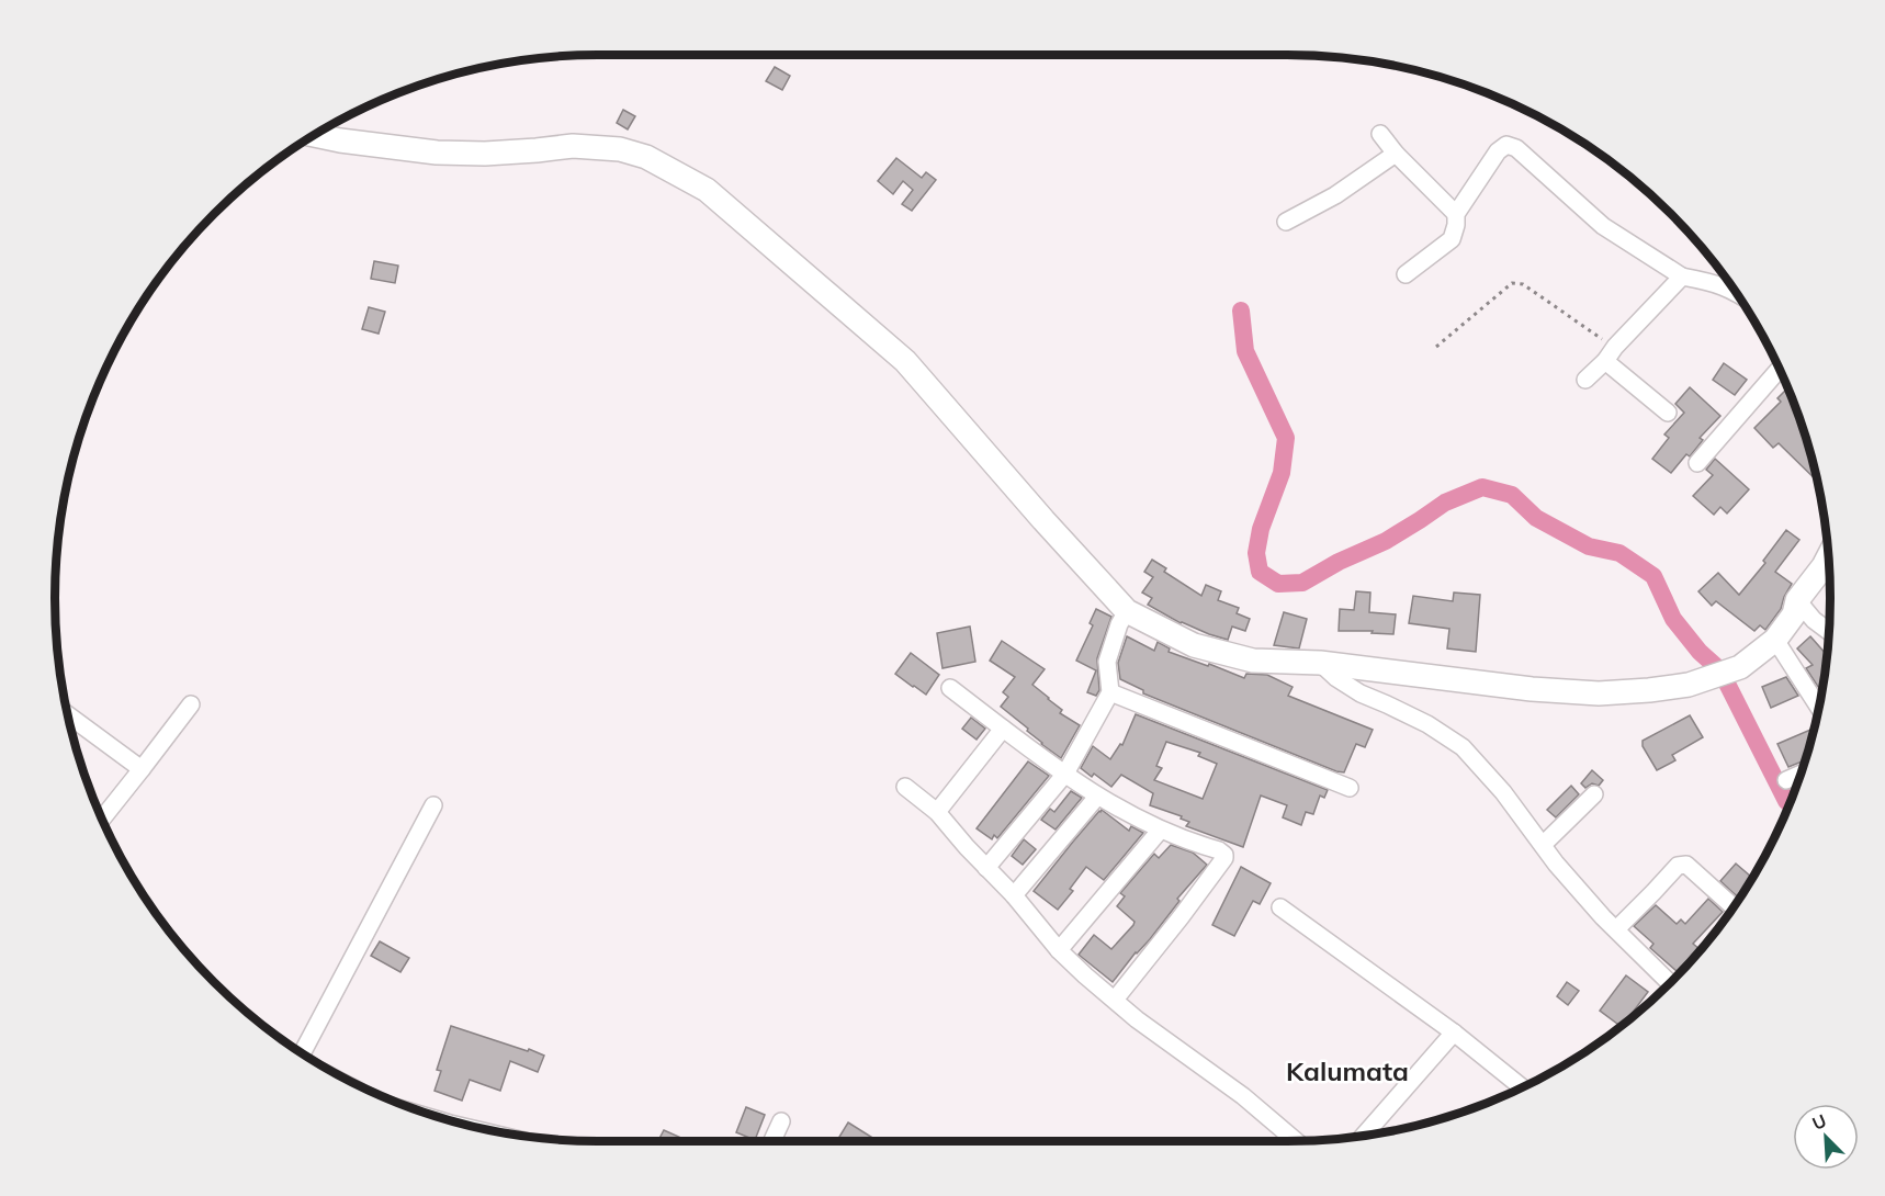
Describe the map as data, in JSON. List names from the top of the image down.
{
  "districts": ["Kalumata"],
  "north": "top left"
}
